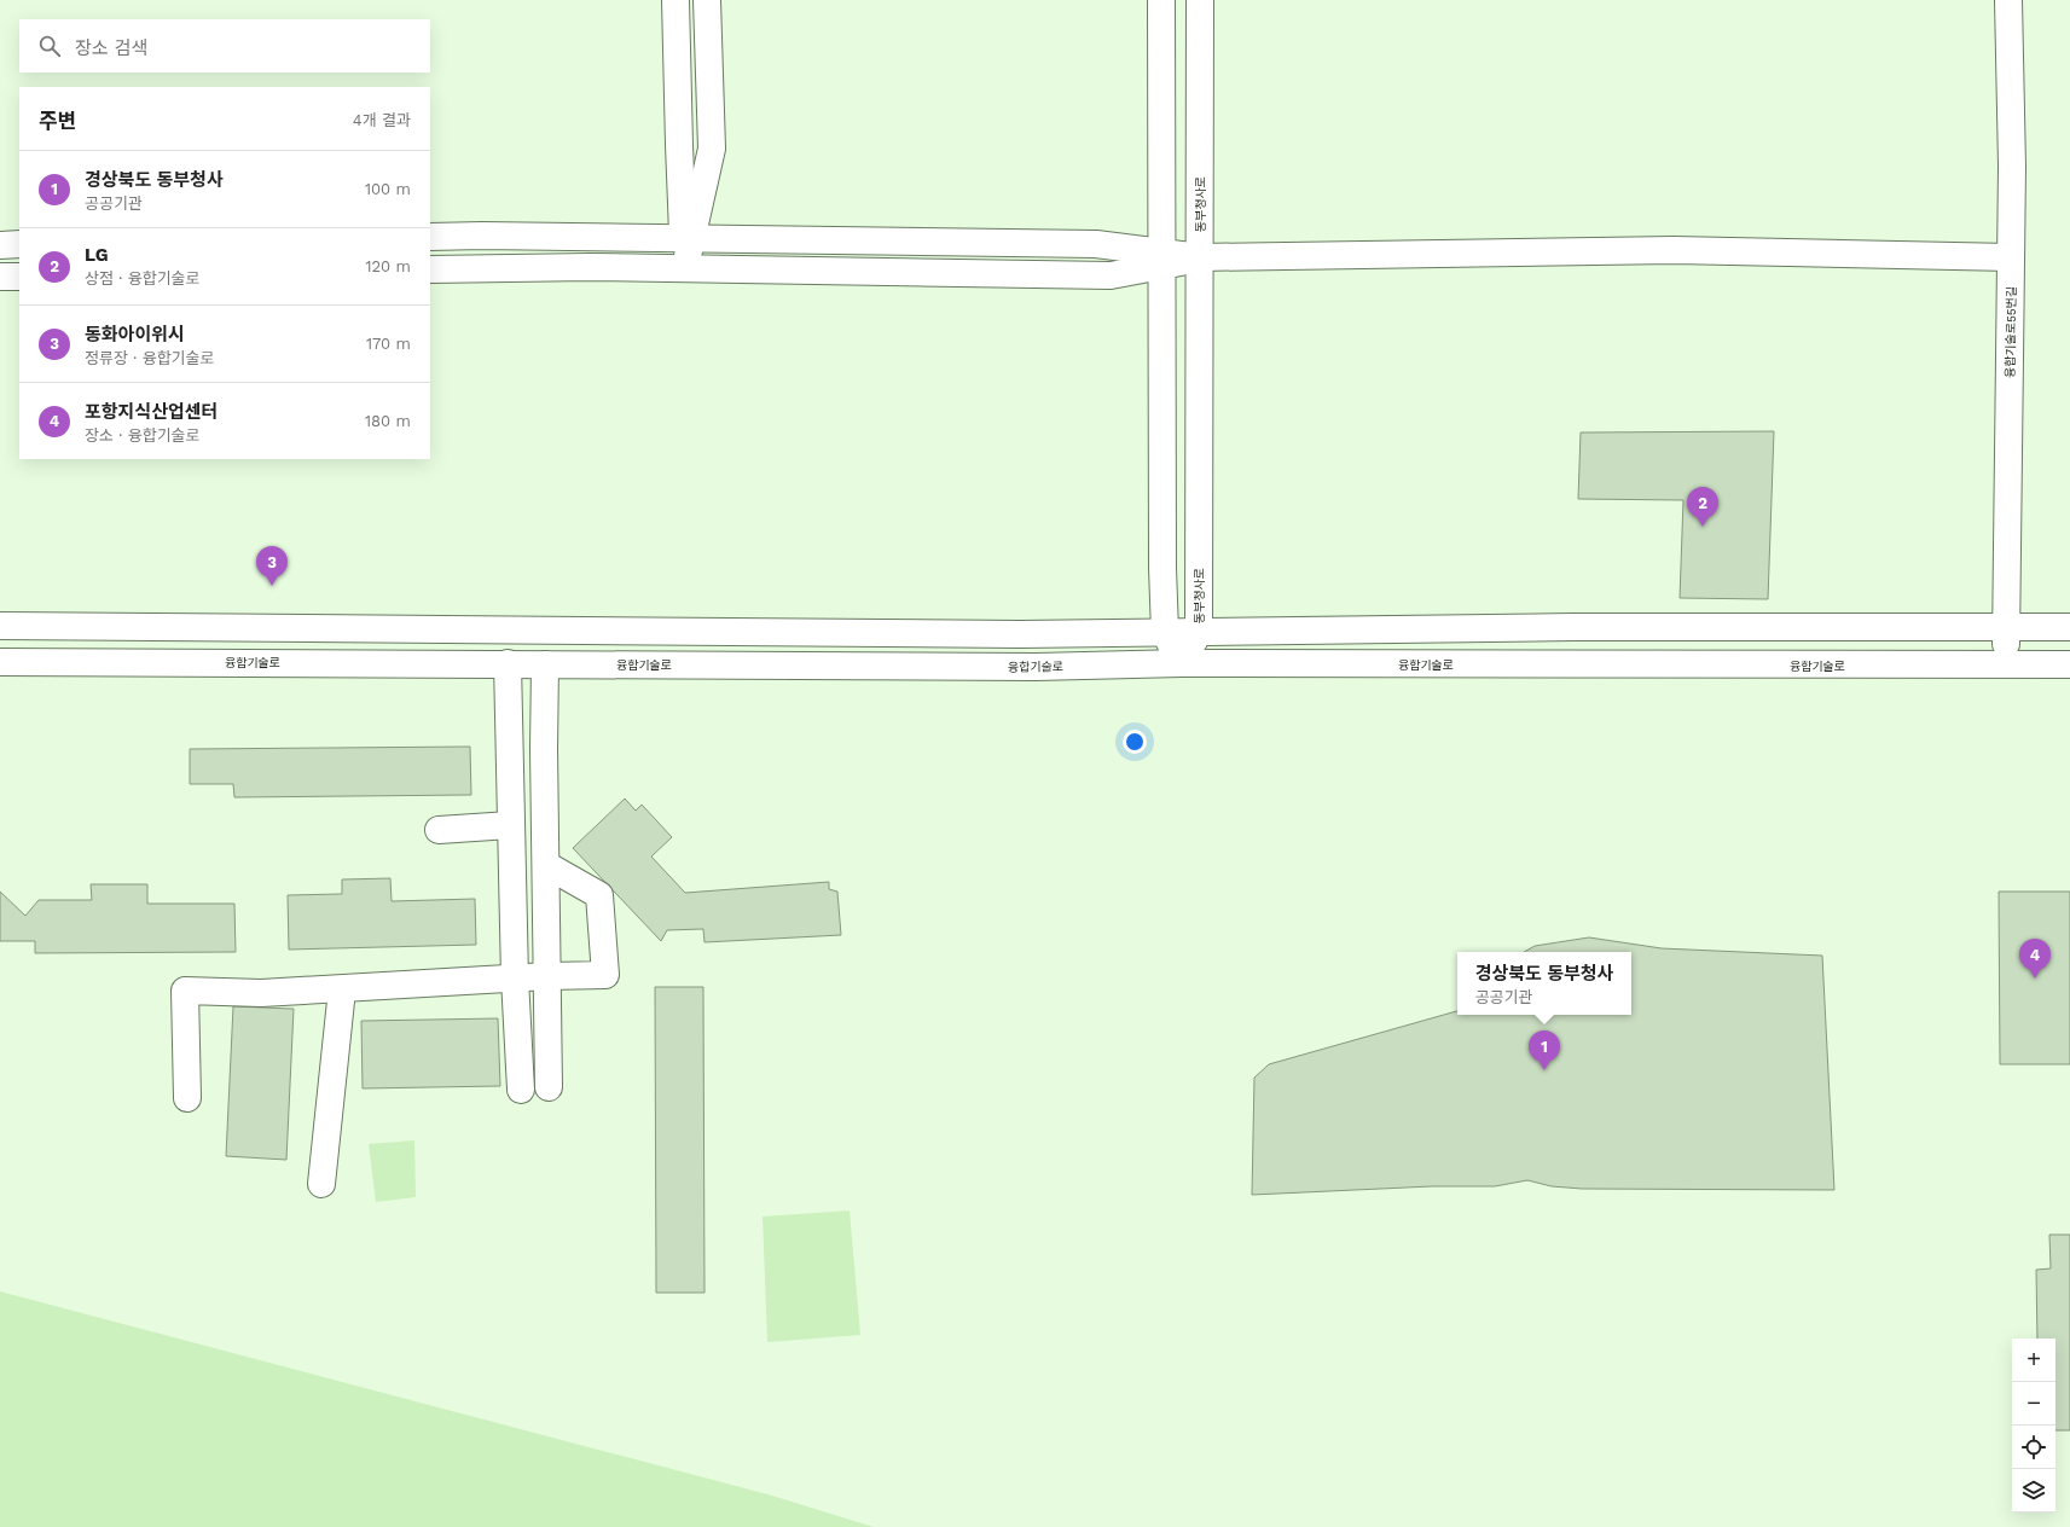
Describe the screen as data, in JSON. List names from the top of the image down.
{
  "streets": {
    "street": ["동부청사로", "융합기술로55번길", "융합기술로"]
  },
  "crossings": [
    ["동부청사로", "융합기술로"],
    ["융합기술로55번길", "융합기술로"]
  ],
  "page": {
    "search": "장소 검색",
    "heading": ["주변", "4개 결과"],
    "list": [
      {
        "mark": "1",
        "name": "경상북도 동부청사",
        "note": "공공기관",
        "value": "100 m"
      },
      {
        "mark": "2",
        "name": "LG",
        "note": "상점 · 융합기술로",
        "value": "120 m"
      },
      {
        "mark": "3",
        "name": "동화아이위시",
        "note": "정류장 · 융합기술로",
        "value": "170 m"
      },
      {
        "mark": "4",
        "name": "포항지식산업센터",
        "note": "장소 · 융합기술로",
        "value": "180 m"
      }
    ],
    "pins": [
      "2",
      "3",
      "4",
      "1"
    ],
    "popup": ["경상북도 동부청사", "공공기관"],
    "map_buttons": ["+", "−"]
  }
}
